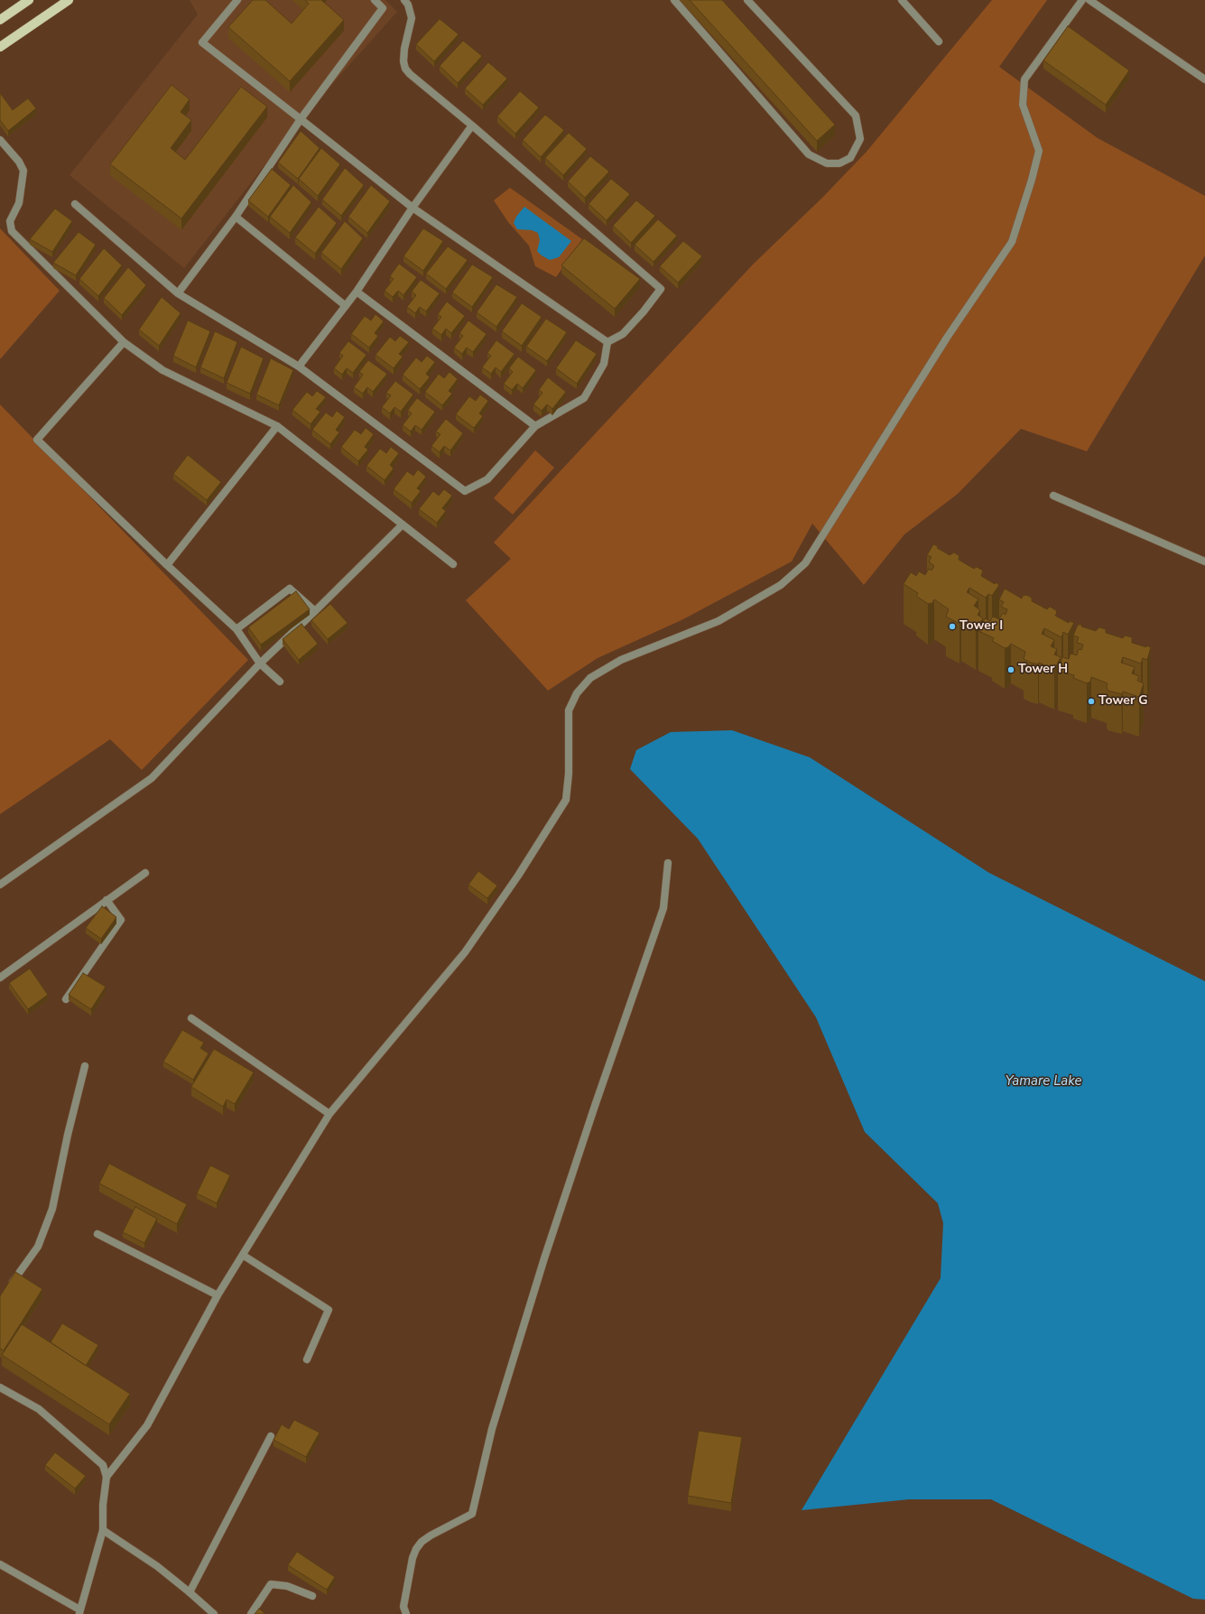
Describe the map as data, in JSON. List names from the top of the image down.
{
  "water": ["Yamare Lake"],
  "places": ["Tower I", "Tower H", "Tower G"]
}
